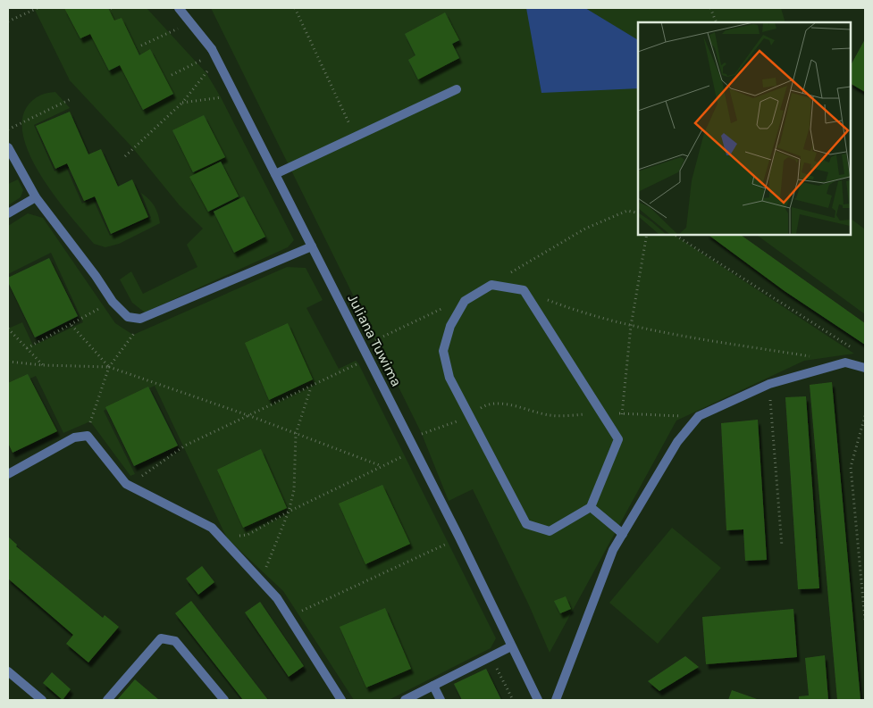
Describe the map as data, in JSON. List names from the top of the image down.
{
  "streets": {
    "street": ["Juliana Tuwima"]
  }
}
